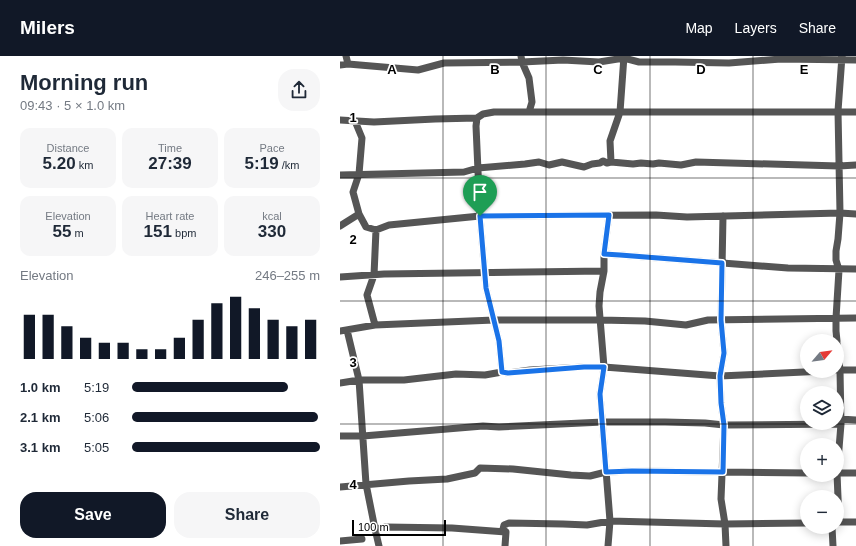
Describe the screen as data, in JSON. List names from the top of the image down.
{
  "scale_bar": "100 m",
  "north": "top right",
  "page": {
    "header": "Milers",
    "nav": ["Map", "Layers", "Share"],
    "heading": ["Morning run", "09:43 · 5 × 1.0 km"],
    "stats": [
      ["Distance", "5.20 km"],
      ["Time", "27:39"],
      ["Pace", "5:19 /km"],
      ["Elevation", "55 m"],
      ["Heart rate", "151 bpm"],
      ["kcal", "330"]
    ],
    "chart": ["Elevation", "246–255 m"],
    "map_buttons": ["+", "−"],
    "list": [
      {
        "name": "1.0 km",
        "note": "5:19"
      },
      {
        "name": "2.1 km",
        "note": "5:06"
      },
      {
        "name": "3.1 km",
        "note": "5:05"
      }
    ],
    "buttons": ["Save", "Share"],
    "scale": "100 m"
  },
  "grid": {
    "columns": [
      "A",
      "B",
      "C",
      "D",
      "E"
    ],
    "rows": [
      "1",
      "2",
      "3",
      "4"
    ]
  }
}
